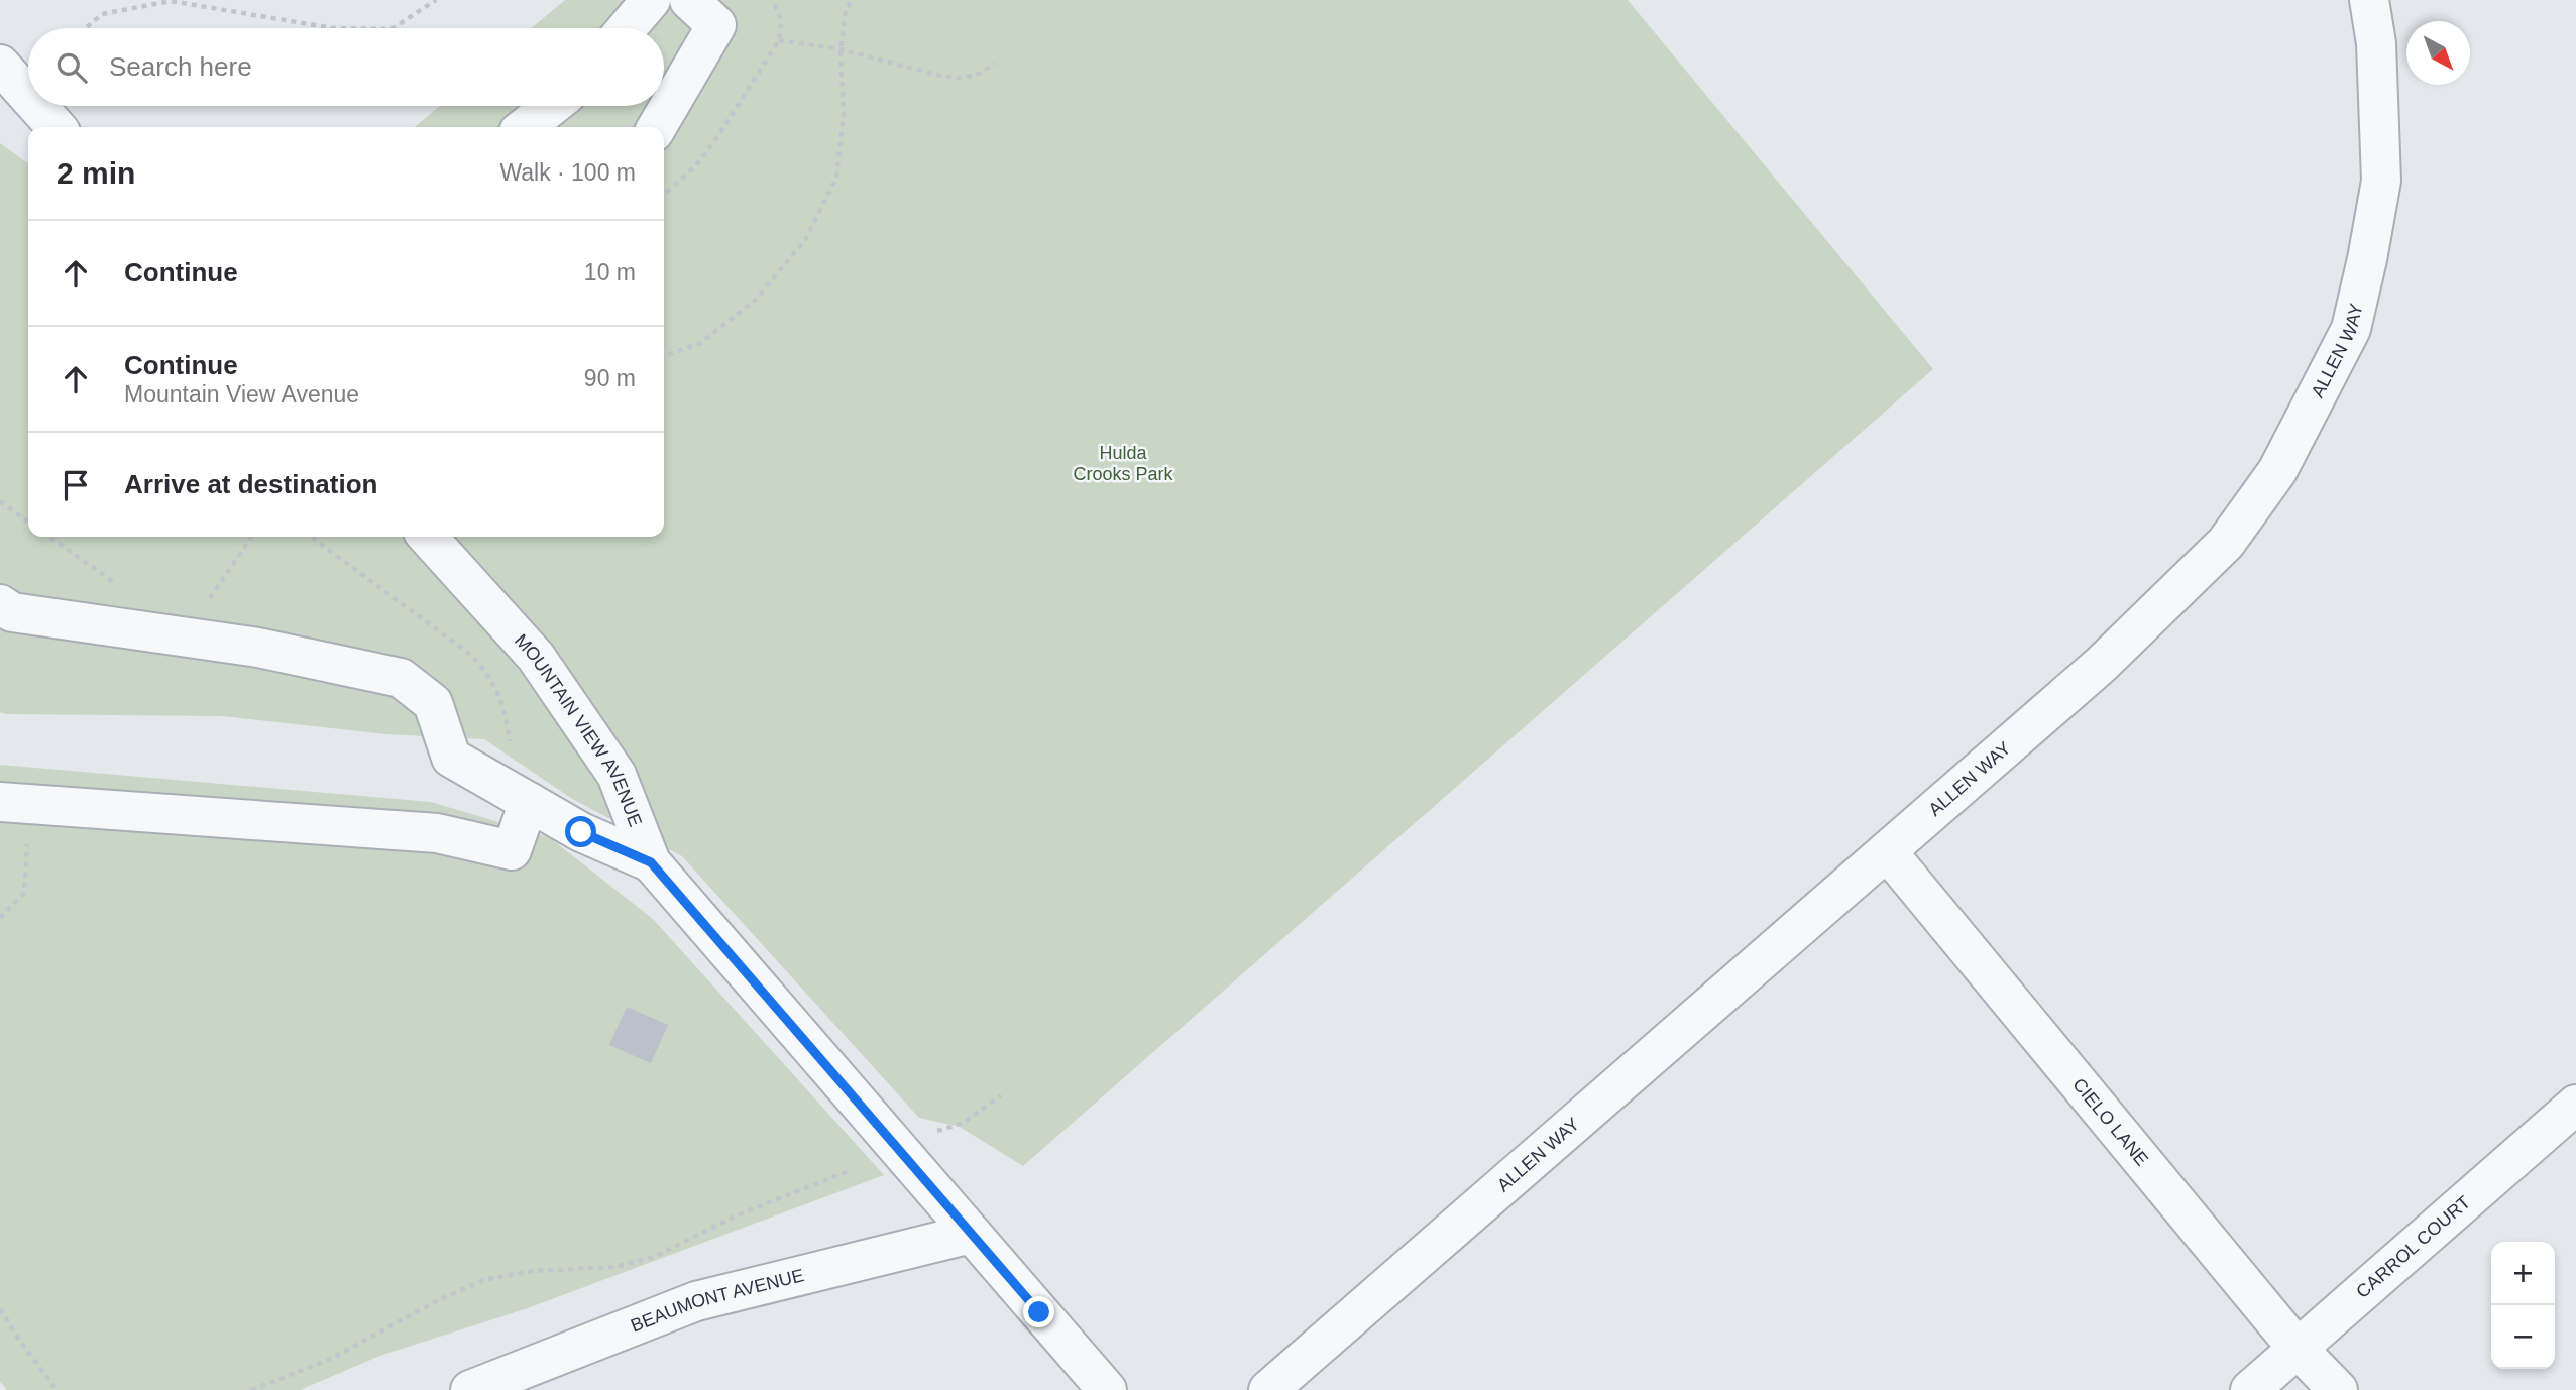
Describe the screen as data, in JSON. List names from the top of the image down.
{
  "streets": {
    "street": [
      "ALLEN WAY",
      "MOUNTAIN VIEW AVENUE",
      "CIELO LANE",
      "CARROL COURT",
      "BEAUMONT AVENUE"
    ]
  },
  "crossings": [
    ["ALLEN WAY", "CIELO LANE"],
    ["MOUNTAIN VIEW AVENUE", "BEAUMONT AVENUE"],
    ["CIELO LANE", "CARROL COURT"]
  ],
  "parks": ["Hulda Crooks Park"],
  "north": "bottom right",
  "page": {
    "search": "Search here",
    "heading": ["2 min", "Walk · 100 m"],
    "list": [
      ["Continue", "10 m"],
      ["Continue", "Mountain View Avenue", "90 m"],
      "Arrive at destination"
    ],
    "map_buttons": ["+", "−"]
  }
}
